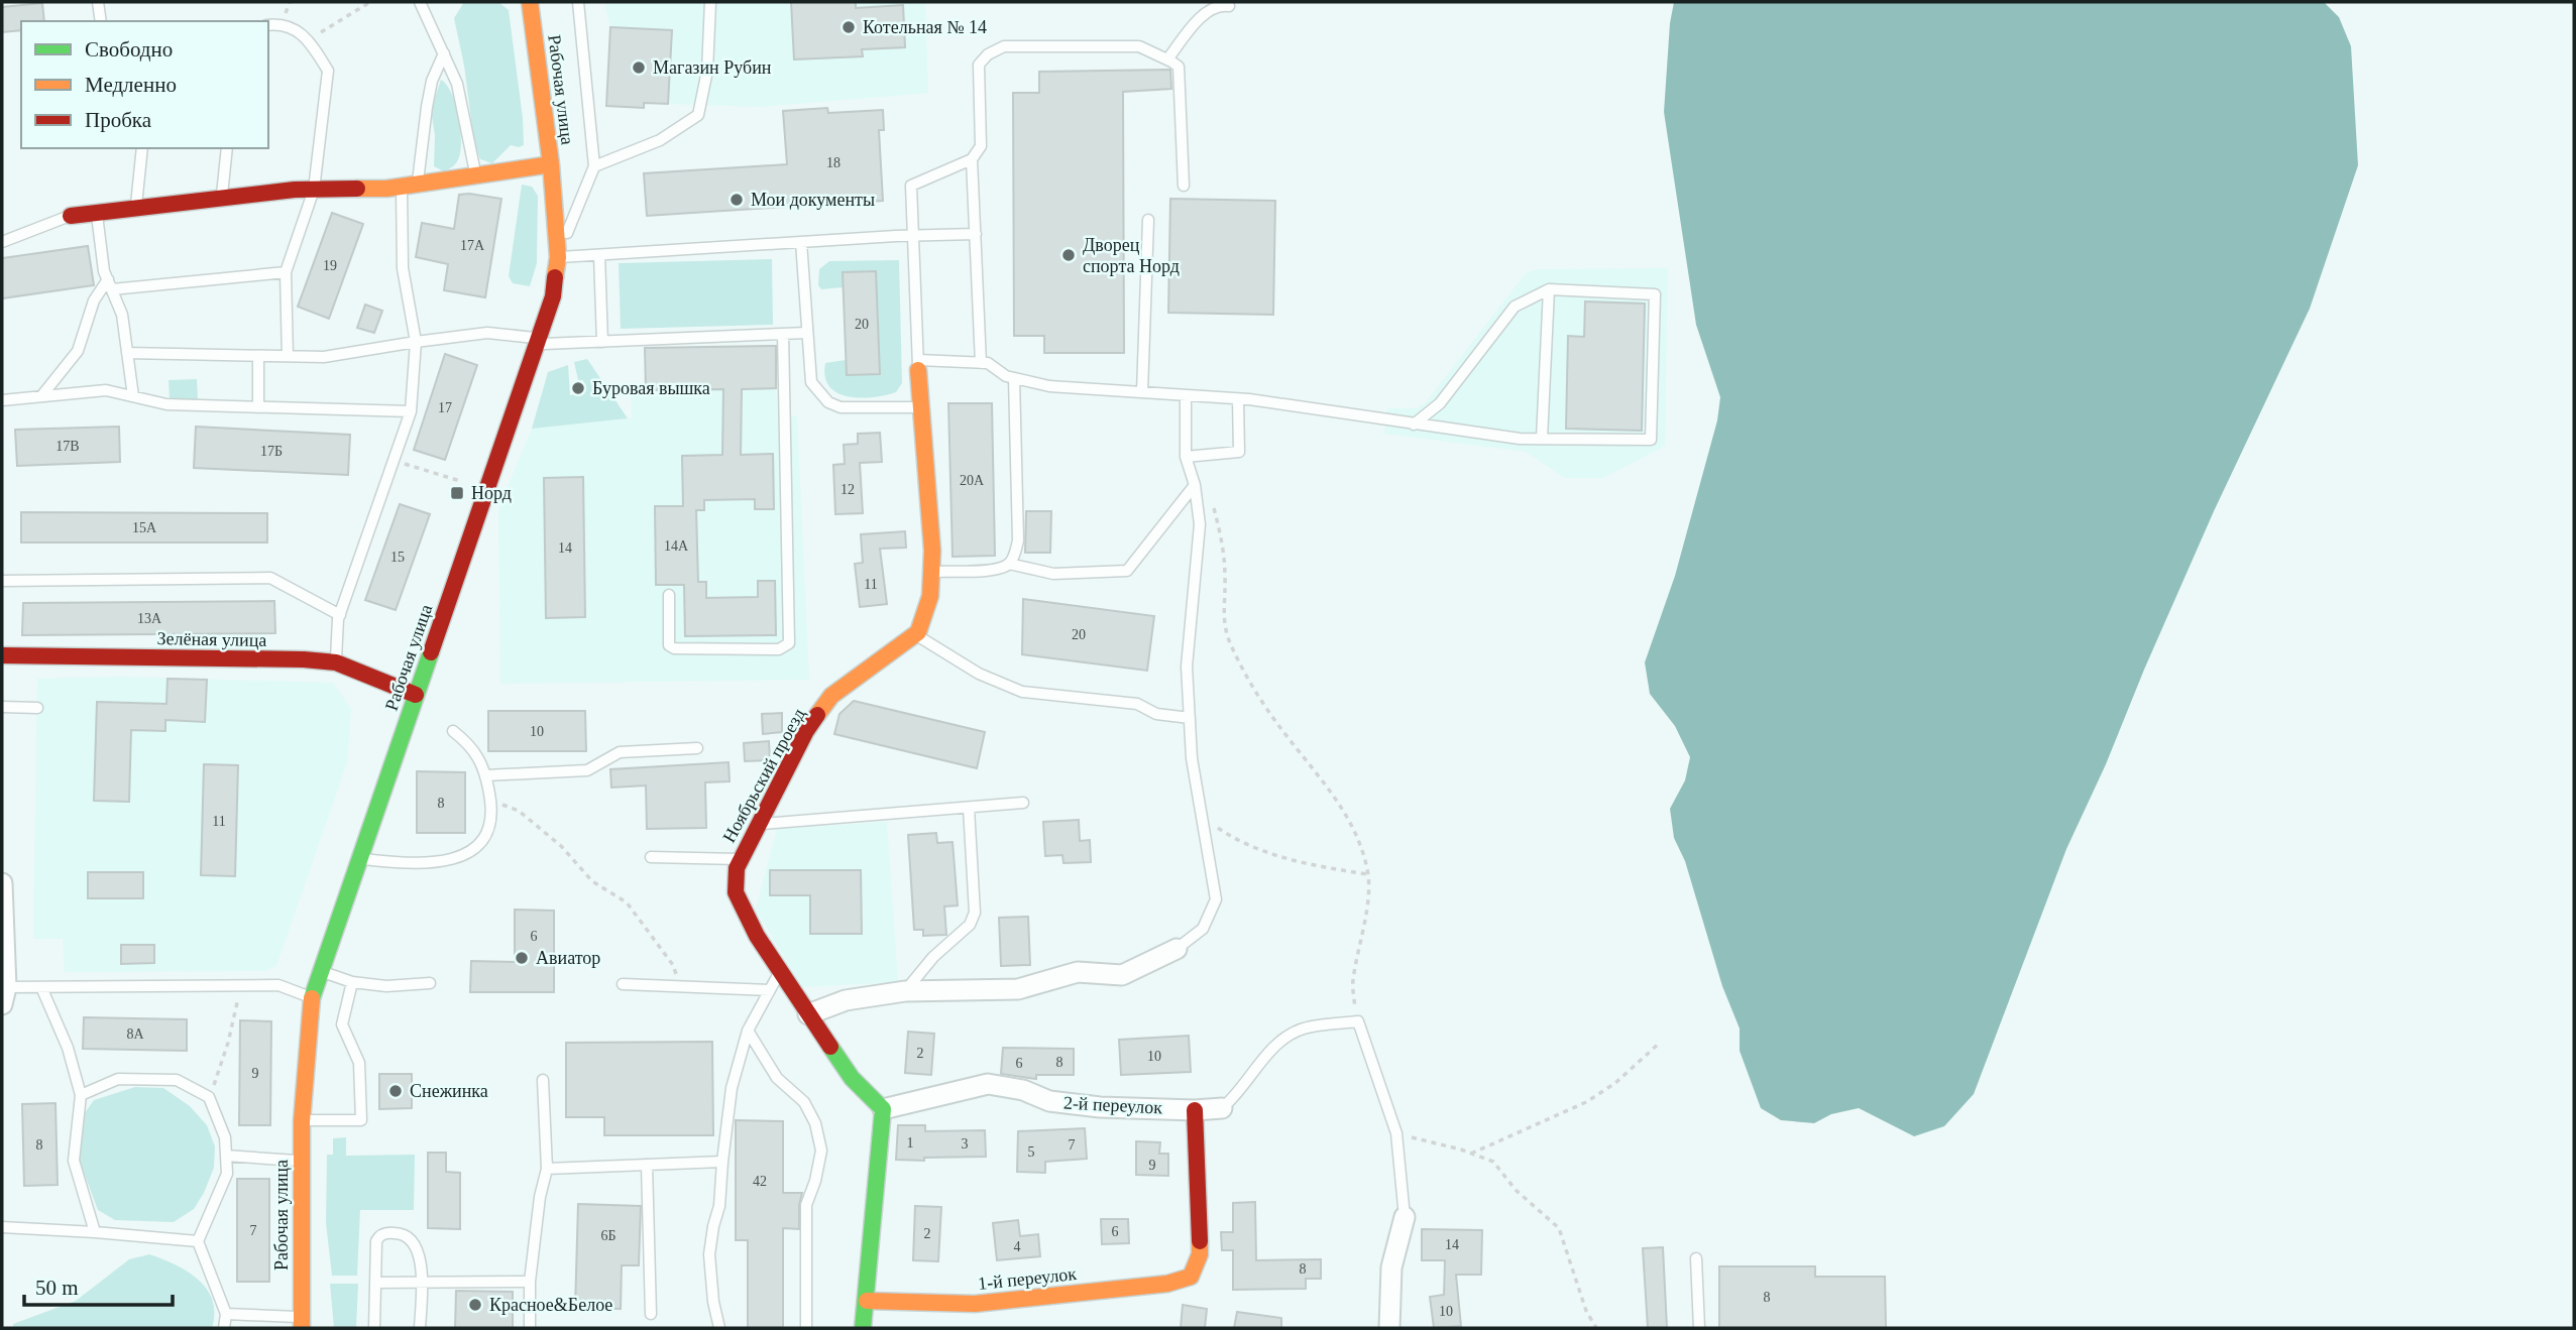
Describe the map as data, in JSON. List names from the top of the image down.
{
  "streets": {
    "street": [
      "Рабочая улица",
      "Зелёная улица",
      "Ноябрьский проезд",
      "2-й переулок",
      "1-й переулок"
    ]
  },
  "crossings": [
    ["Рабочая улица", "Зелёная улица"],
    ["Ноябрьский проезд", "2-й переулок"],
    ["2-й переулок", "1-й переулок"]
  ],
  "places": {
    "other": [
      "Котельная № 14",
      "Магазин Рубин",
      "Мои документы",
      "Дворец спорта Норд",
      "Буровая вышка",
      "Авиатор",
      "Снежинка",
      "Красное&Белое"
    ],
    "transit": ["Норд"]
  },
  "house_numbers": [
    "18",
    "17А",
    "19",
    "20",
    "17",
    "17В",
    "17Б",
    "20А",
    "12",
    "15А",
    "14А",
    "14",
    "15",
    "11",
    "13А",
    "20",
    "10",
    "8",
    "11",
    "6",
    "8А",
    "2",
    "10",
    "8",
    "6",
    "9",
    "1",
    "3",
    "8",
    "7",
    "5",
    "9",
    "42",
    "7",
    "6",
    "2",
    "6Б",
    "14",
    "4",
    "8",
    "8",
    "10"
  ],
  "legend": ["Свободно", "Медленно", "Пробка"],
  "scale_bar": "50 m"
}
